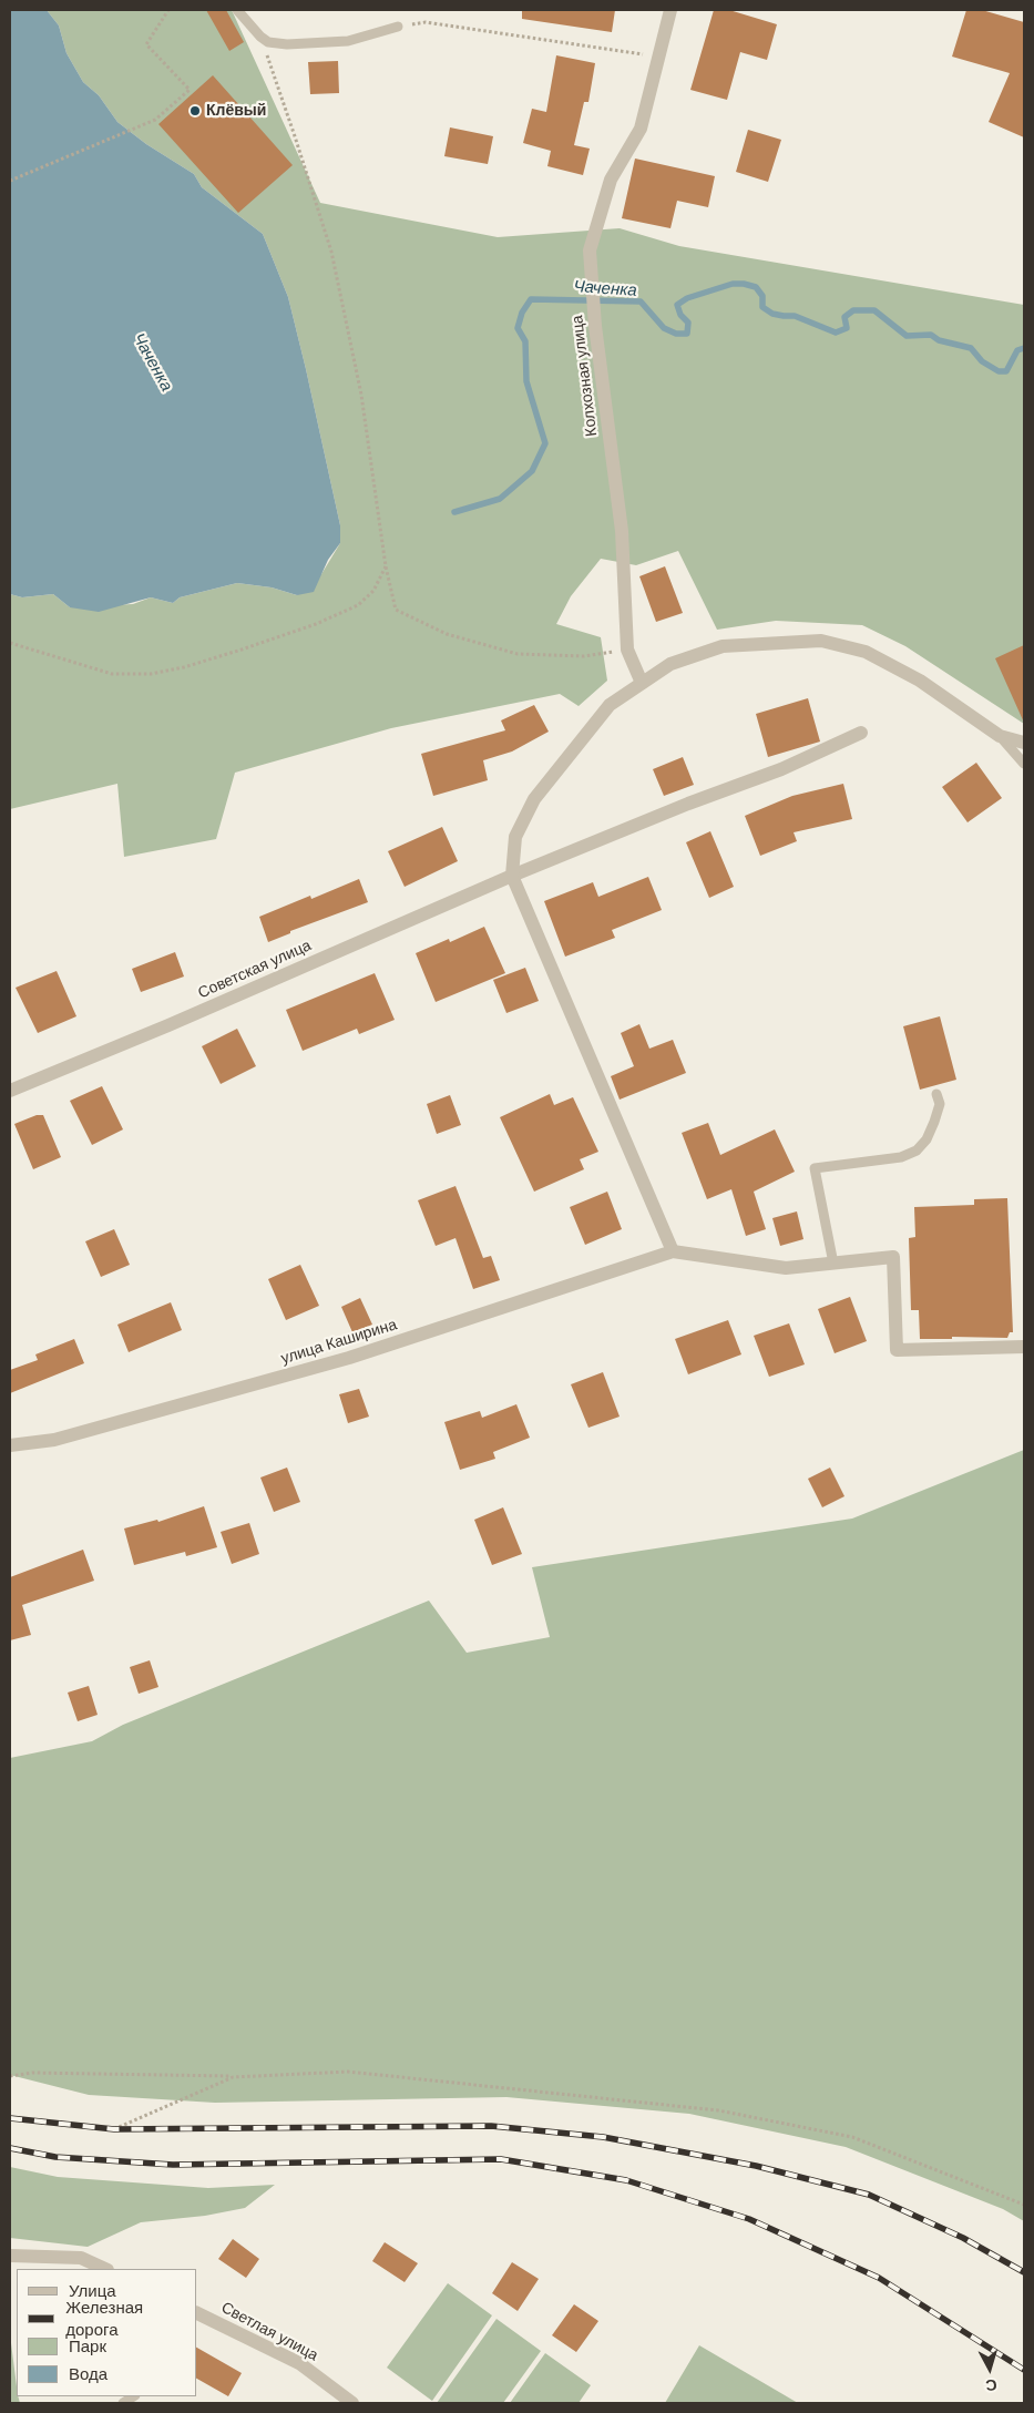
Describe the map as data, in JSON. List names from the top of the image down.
{
  "streets": {
    "street": [
      "Колхозная улица",
      "Советская улица",
      "улица Каширина",
      "Светлая улица"
    ]
  },
  "water": ["Чаченка"],
  "places": ["Клёвый"],
  "legend": [
    "Улица",
    "Железная дорога",
    "Парк",
    "Вода"
  ],
  "north": "bottom"
}
